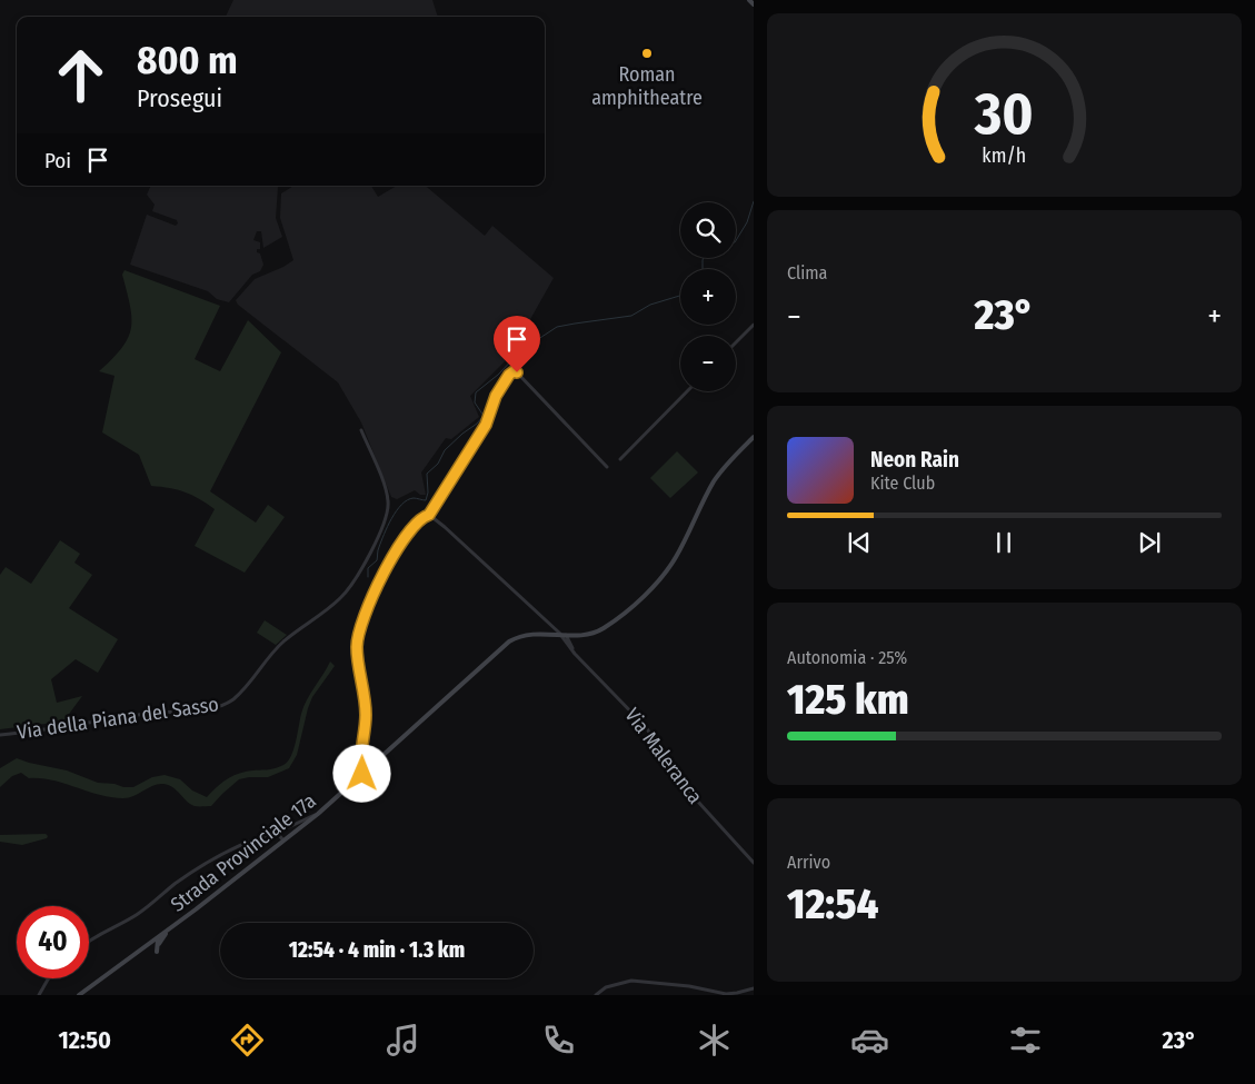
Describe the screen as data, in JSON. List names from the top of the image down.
{
  "streets": {
    "main road": ["Strada Provinciale 17a"],
    "street": ["Via della Piana del Sasso", "Via Maleranca"]
  },
  "crossings": [
    ["Via Maleranca", "Strada Provinciale 17a"]
  ],
  "places": ["Roman amphitheatre"],
  "page": {
    "turn": ["800 m", "Prosegui"],
    "then": "Poi",
    "map_buttons": ["+", "−"],
    "tile": [
      "Clima",
      ["Autonomia · 25%", "125 km"],
      ["Arrivo", "12:54"]
    ],
    "heat": ["−", "23°", "+"],
    "song": ["Neon Rain", "Kite Club"],
    "limit": "40",
    "trip": "12:54 · 4 min · 1.3 km",
    "tabs": ["12:50", "23°"],
    "gauge": ["30", "km/h"]
  }
}
